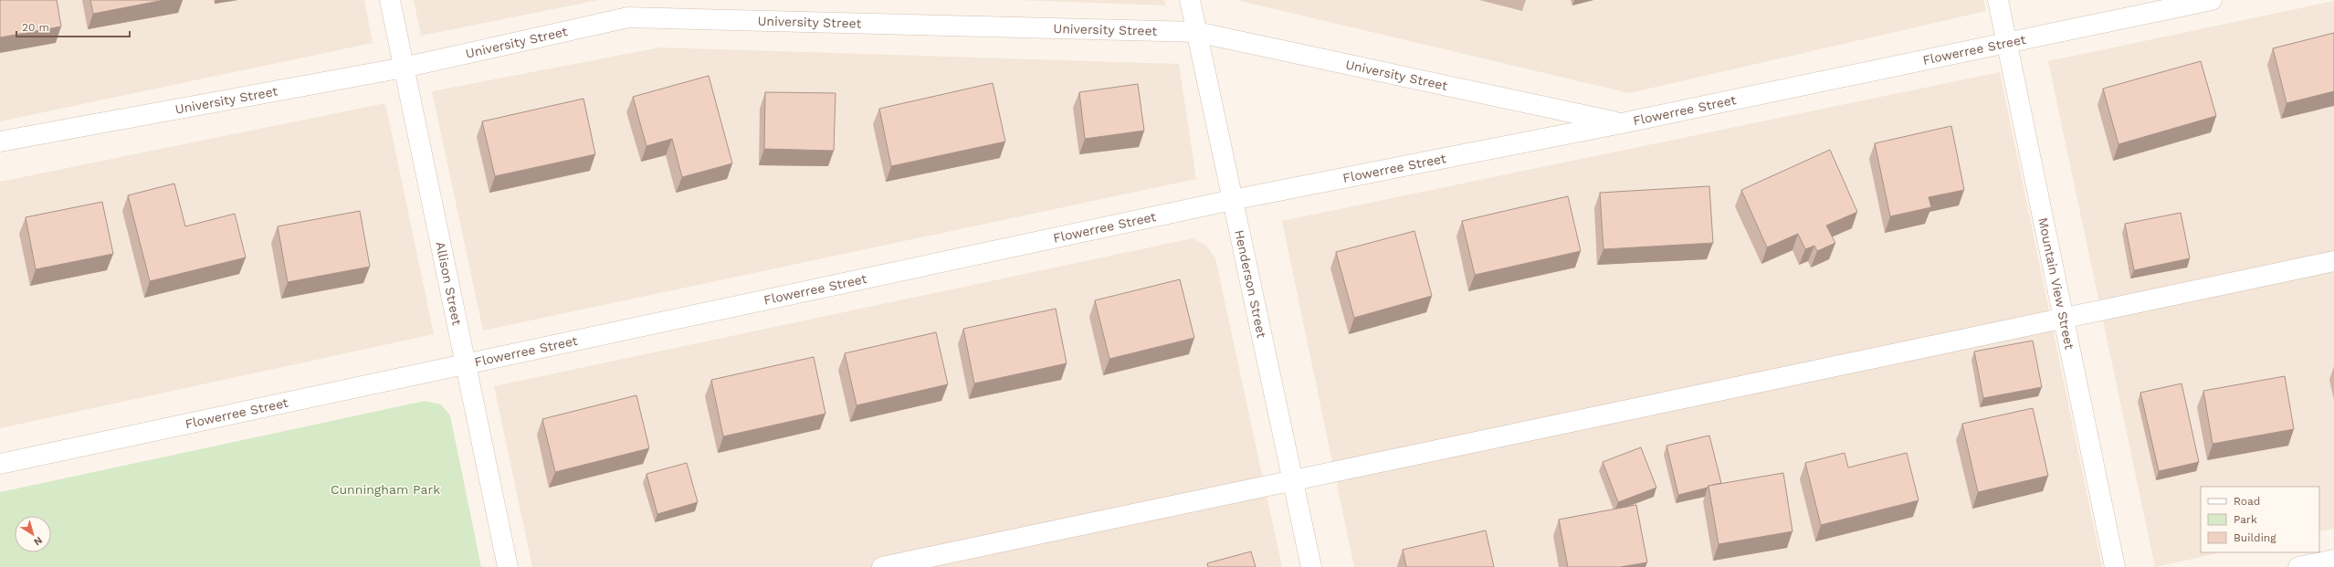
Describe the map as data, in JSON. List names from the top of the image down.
{
  "streets": {
    "street": [
      "University Street",
      "Flowerree Street",
      "Mountain View Street",
      "Allison Street",
      "Henderson Street"
    ]
  },
  "crossings": [
    ["University Street", "Flowerree Street"],
    ["University Street", "Allison Street"],
    ["University Street", "Henderson Street"],
    ["Flowerree Street", "Mountain View Street"],
    ["Flowerree Street", "Allison Street"],
    ["Flowerree Street", "Henderson Street"]
  ],
  "parks": ["Cunningham Park"],
  "legend": ["Road", "Park", "Building"],
  "scale_bar": "20 m",
  "north": "bottom right"
}
